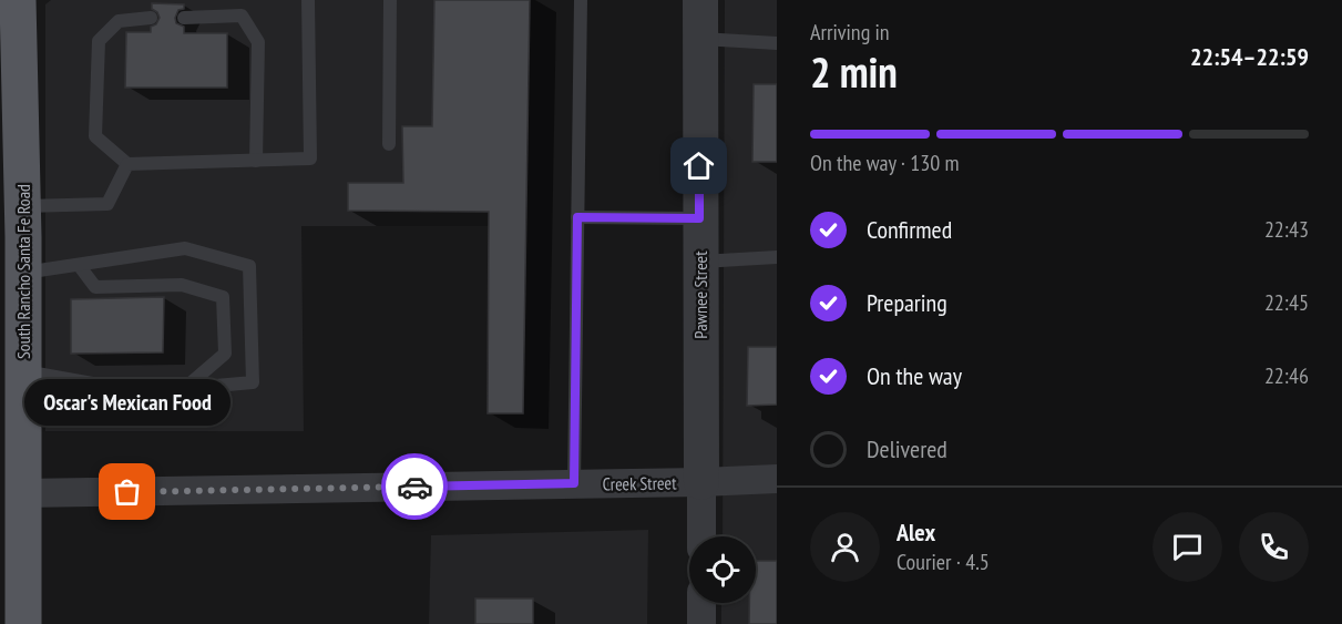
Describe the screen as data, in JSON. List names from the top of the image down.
{
  "streets": {
    "main road": ["South Rancho Santa Fe Road"],
    "street": ["Pawnee Street", "Creek Street"]
  },
  "crossings": [
    ["South Rancho Santa Fe Road", "Creek Street"],
    ["Pawnee Street", "Creek Street"]
  ],
  "places": ["Oscar's Mexican Food"],
  "page": {
    "heading": ["2 min", "Arriving in", "22:54–22:59"],
    "panel": ["Alex", "Courier · 4.5"],
    "bar": "On the way · 130 m",
    "list": [
      ["Confirmed", "22:43"],
      ["Preparing", "22:45"],
      ["On the way", "22:46"],
      "Delivered"
    ],
    "bubble": "Oscar's Mexican Food"
  }
}
